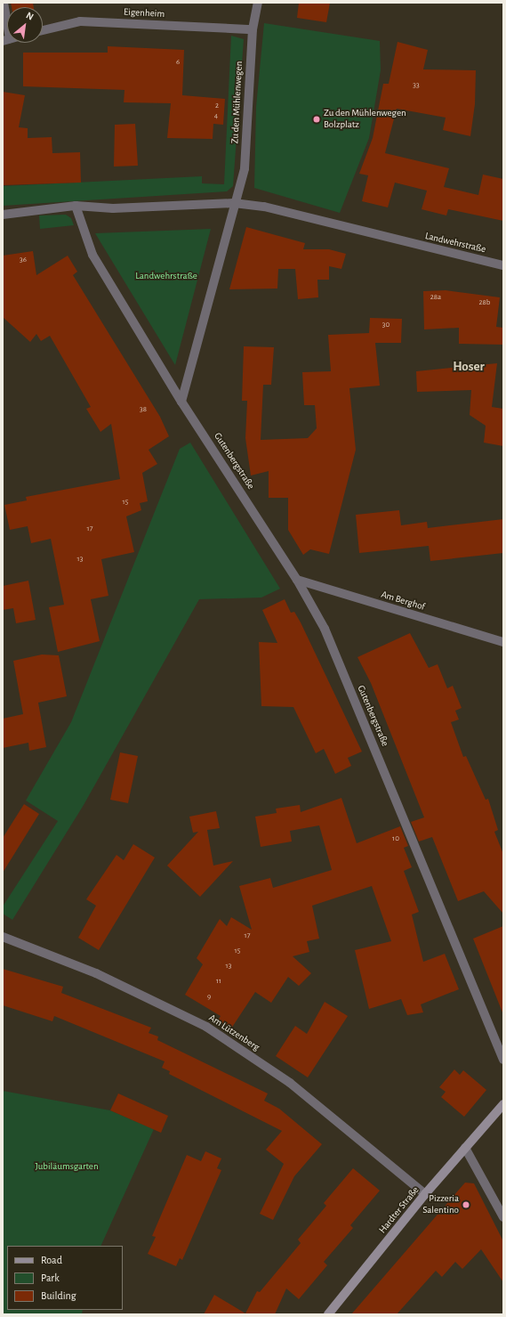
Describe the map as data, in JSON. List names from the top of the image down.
{
  "streets": {
    "main road": ["Hardter Straße"],
    "street": [
      "Eigenheim",
      "Zu den Mühlenwegen",
      "Landwehrstraße",
      "Gutenbergstraße",
      "Am Berghof",
      "Am Lützenberg"
    ]
  },
  "crossings": [
    ["Eigenheim", "Zu den Mühlenwegen"],
    ["Zu den Mühlenwegen", "Landwehrstraße"],
    ["Landwehrstraße", "Gutenbergstraße"],
    ["Gutenbergstraße", "Am Berghof"],
    ["Am Lützenberg", "Hardter Straße"]
  ],
  "districts": ["Hoser"],
  "parks": ["Landwehrstraße", "Jubiläumsgarten"],
  "places": ["Zu den Mühlenwegen Bolzplatz", "Pizzeria Salentino"],
  "house_numbers": [
    "6",
    "33",
    "2",
    "4",
    "36",
    "28a",
    "28b",
    "30",
    "38",
    "15",
    "17",
    "13",
    "10",
    "17",
    "15",
    "13",
    "11",
    "9"
  ],
  "legend": ["Road", "Park", "Building"],
  "north": "top right"
}
